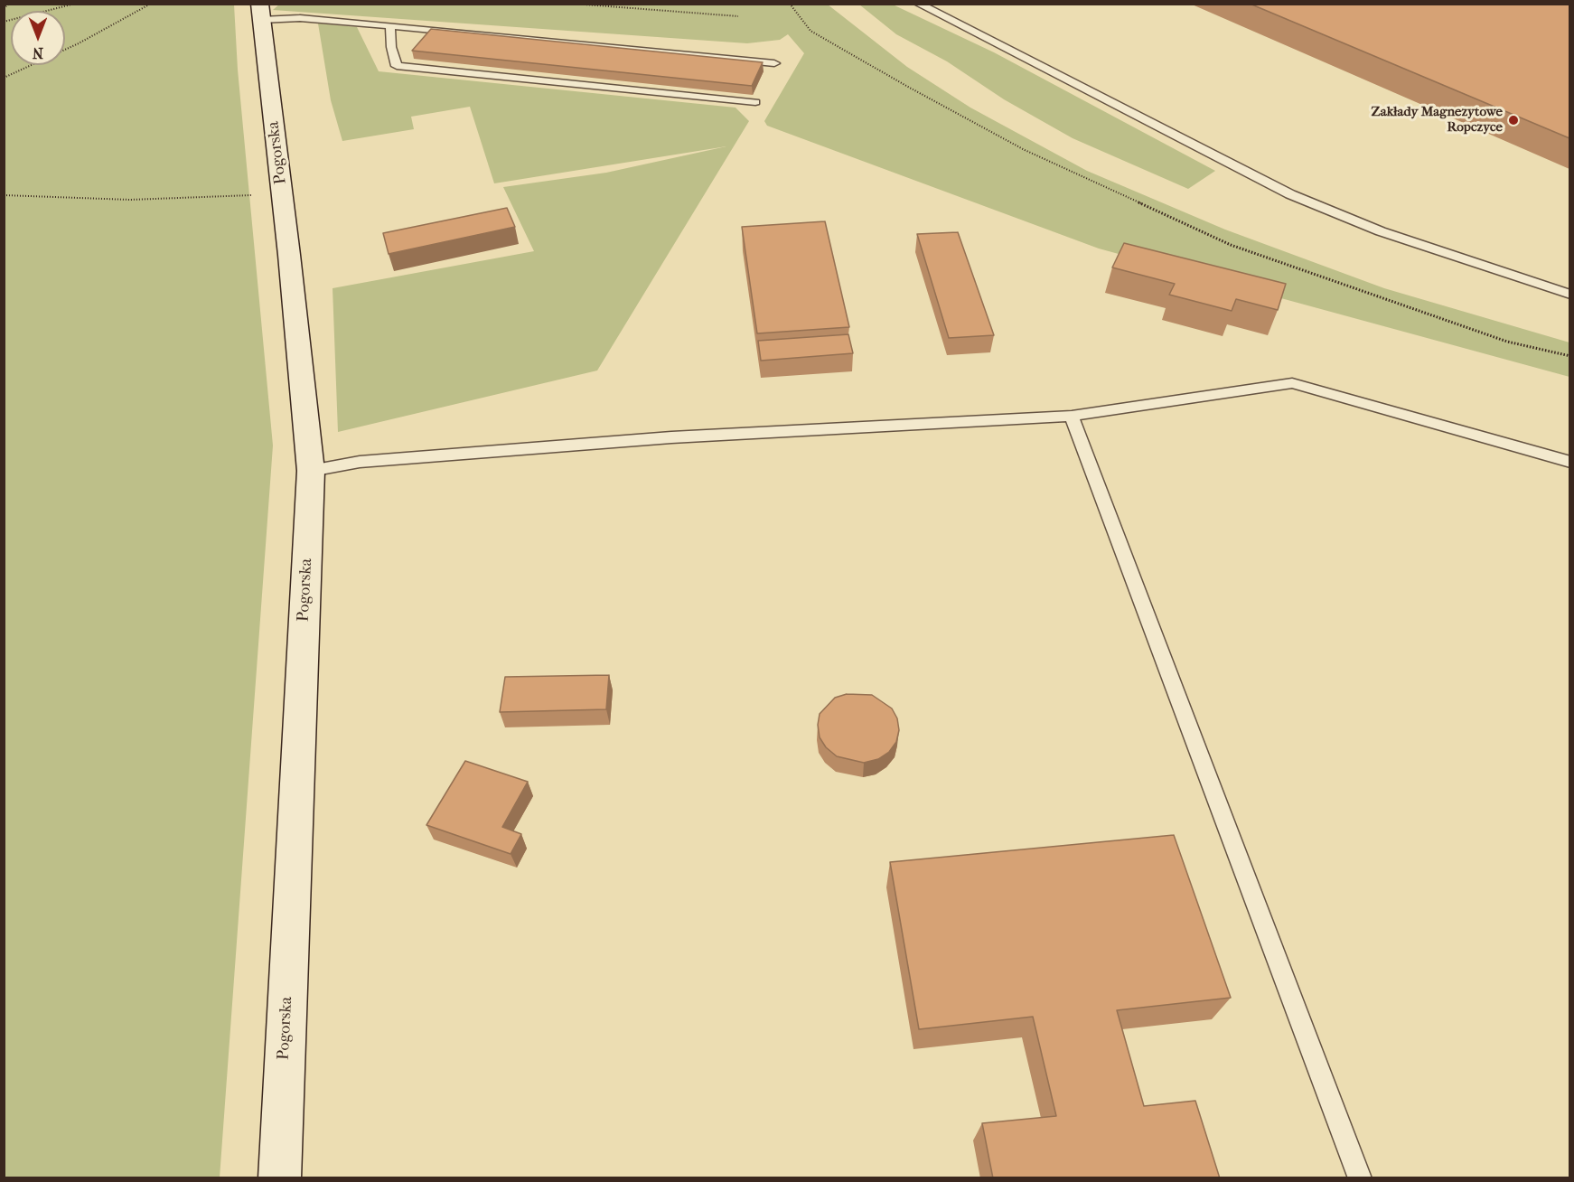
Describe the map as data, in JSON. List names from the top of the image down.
{
  "streets": {
    "street": ["Pogorska"]
  },
  "places": ["Zakłady Magnezytowe Ropczyce"],
  "north": "bottom"
}
